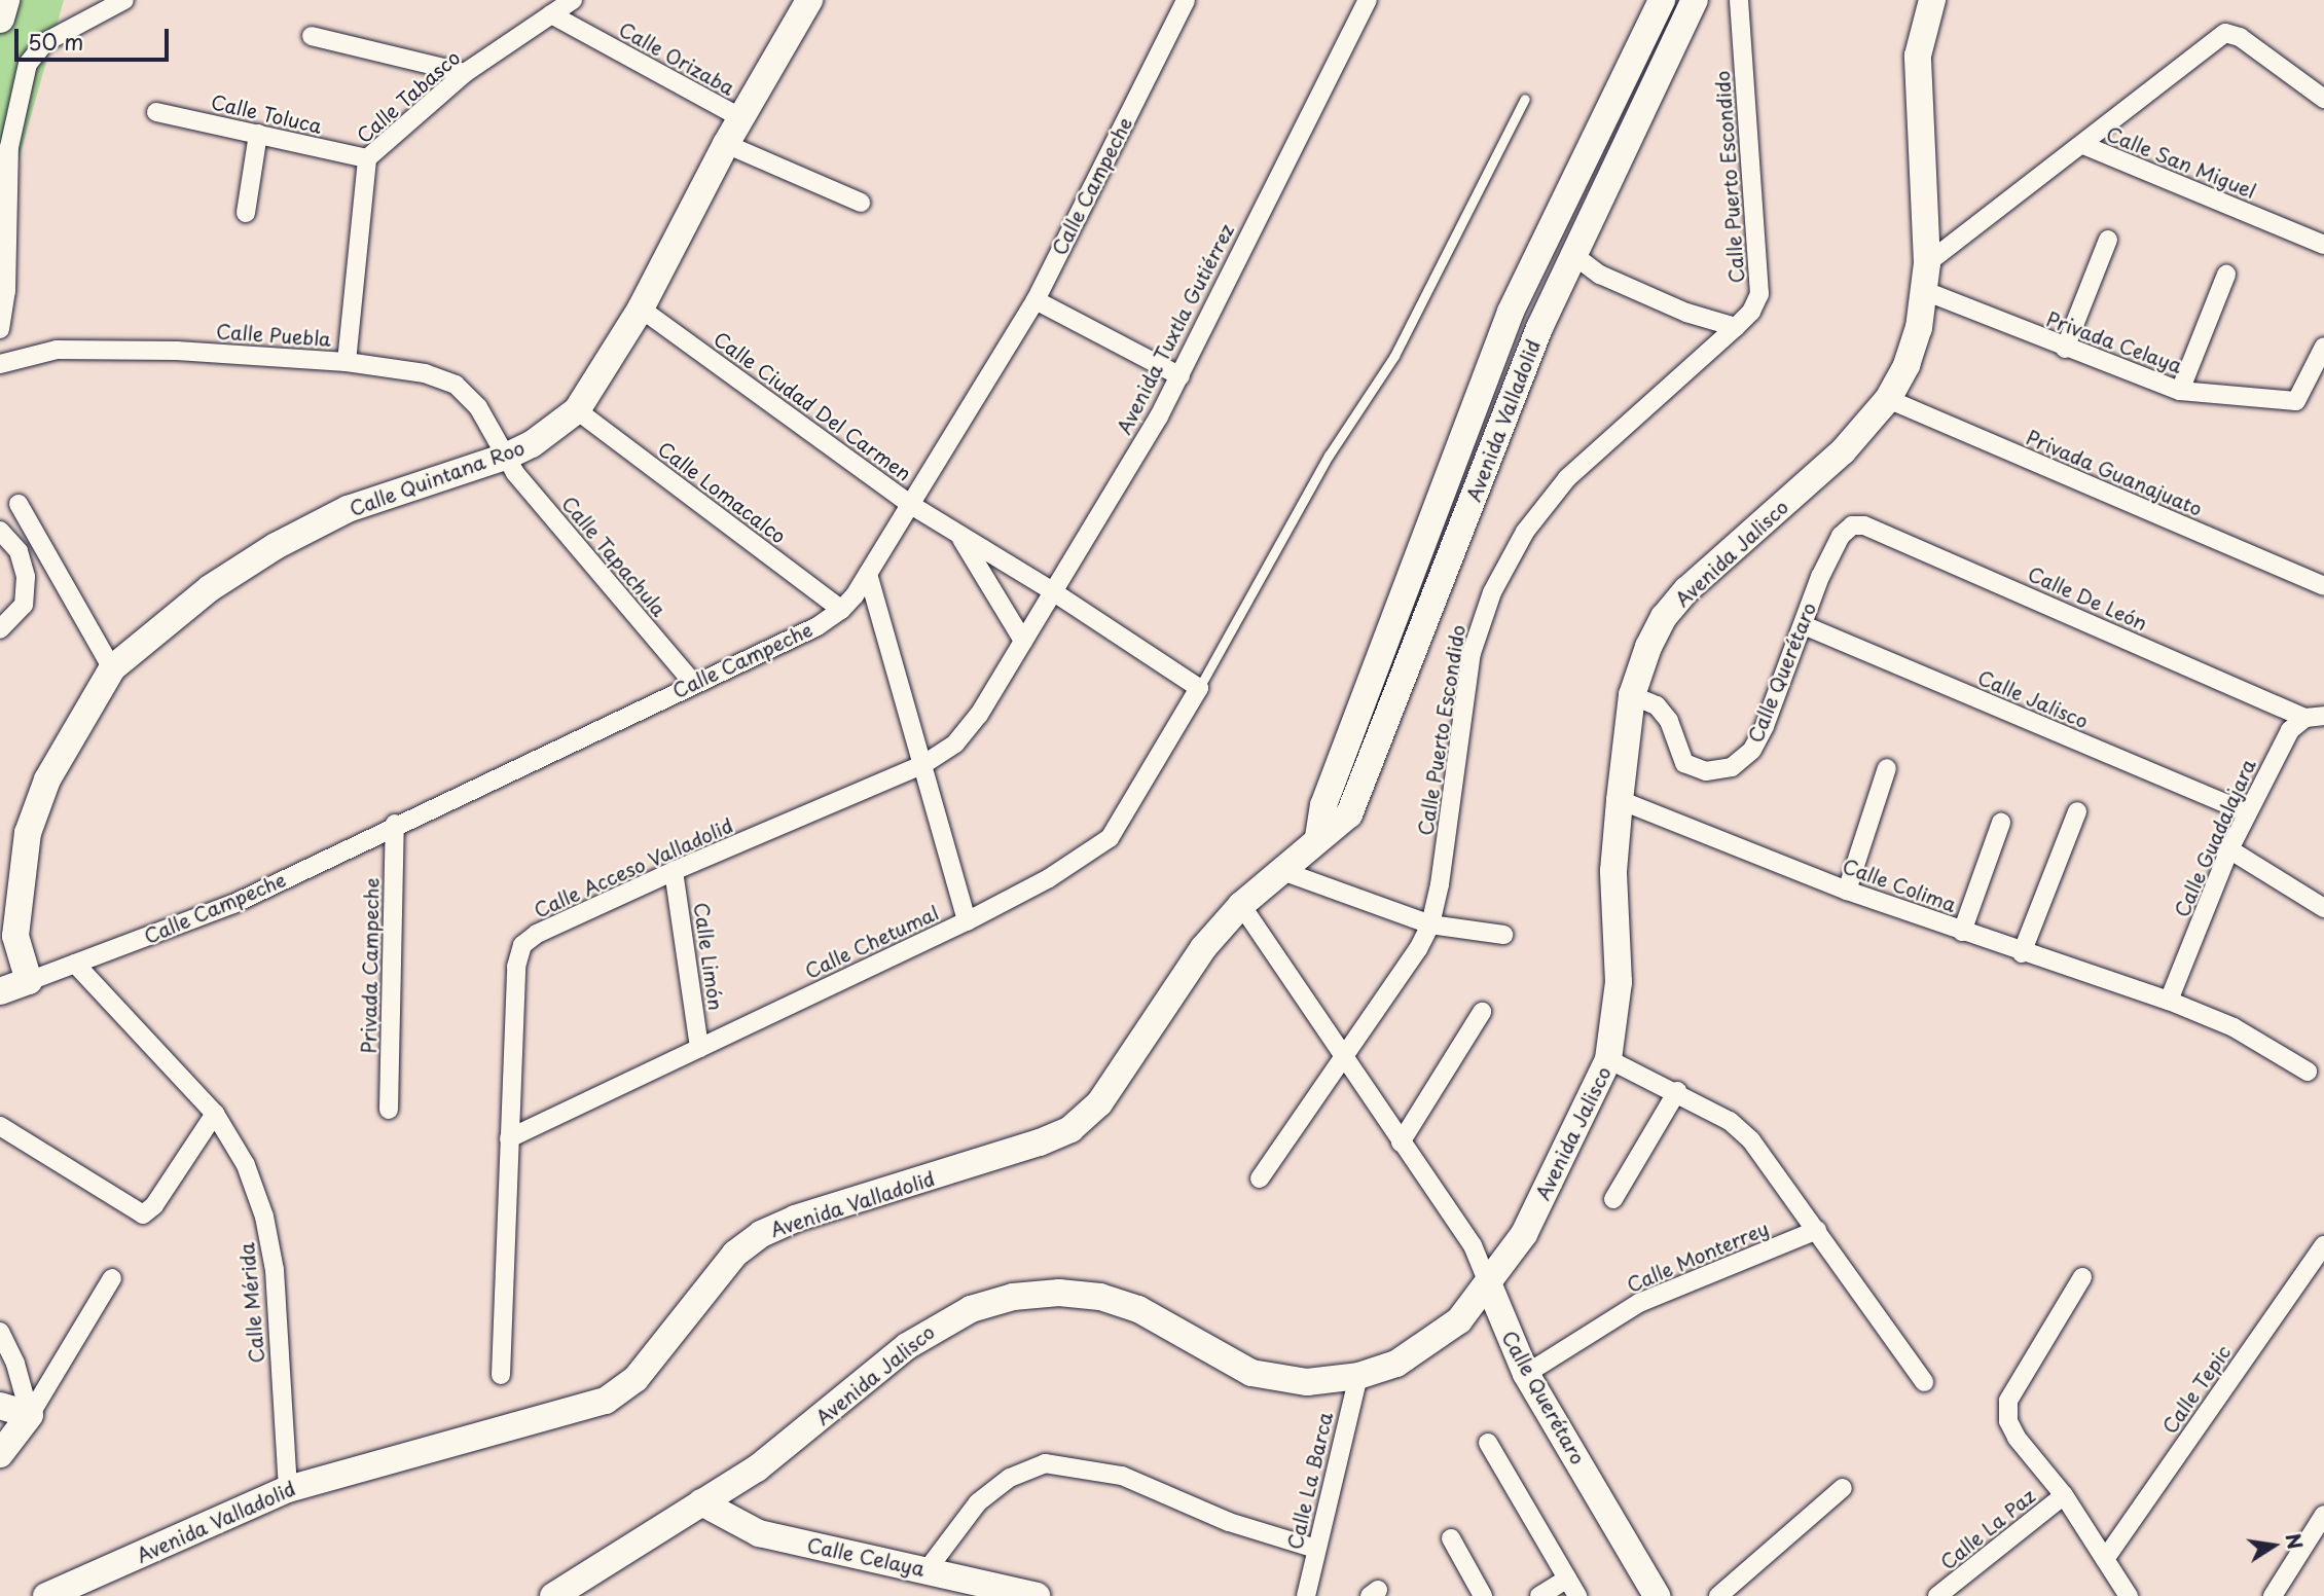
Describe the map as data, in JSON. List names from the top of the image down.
{
  "streets": {
    "street": [
      "Calle Orizaba",
      "Calle Tabasco",
      "Calle Toluca",
      "Calle San Miguel",
      "Calle Puerto Escondido",
      "Calle Campeche",
      "Avenida Tuxtla Gutiérrez",
      "Calle Puebla",
      "Privada Celaya",
      "Calle Ciudad Del Carmen",
      "Avenida Valladolid",
      "Privada Guanajuato",
      "Calle Quintana Roo",
      "Calle Lomacalco",
      "Avenida Jalisco",
      "Calle Tapachula",
      "Calle De León",
      "Calle Querétaro",
      "Calle Jalisco",
      "Calle Guadalajara",
      "Calle Acceso Valladolid",
      "Calle Colima",
      "Calle Chetumal",
      "Calle Limón",
      "Privada Campeche",
      "Calle Monterrey",
      "Calle Mérida",
      "Calle Tepic",
      "Calle La Barca",
      "Calle La Paz",
      "Calle Celaya"
    ]
  },
  "crossings": [
    ["Calle Orizaba", "Calle Tabasco"],
    ["Calle Orizaba", "Calle Quintana Roo"],
    ["Calle Tabasco", "Calle Toluca"],
    ["Calle Tabasco", "Calle Puebla"],
    ["Calle San Miguel", "Avenida Jalisco"],
    ["Calle Puerto Escondido", "Calle Querétaro"],
    ["Calle Campeche", "Calle Ciudad Del Carmen"],
    ["Calle Campeche", "Calle Quintana Roo"],
    ["Calle Campeche", "Calle Lomacalco"],
    ["Calle Campeche", "Calle Tapachula"],
    ["Calle Campeche", "Calle Chetumal"],
    ["Calle Campeche", "Privada Campeche"],
    ["Calle Campeche", "Calle Mérida"],
    ["Avenida Tuxtla Gutiérrez", "Calle Ciudad Del Carmen"],
    ["Avenida Tuxtla Gutiérrez", "Calle Acceso Valladolid"],
    ["Avenida Tuxtla Gutiérrez", "Calle Chetumal"],
    ["Calle Puebla", "Calle Quintana Roo"],
    ["Calle Puebla", "Calle Tapachula"],
    ["Privada Celaya", "Avenida Jalisco"],
    ["Calle Ciudad Del Carmen", "Calle Quintana Roo"],
    ["Avenida Valladolid", "Calle Querétaro"],
    ["Avenida Valladolid", "Calle Mérida"],
    ["Privada Guanajuato", "Avenida Jalisco"],
    ["Calle Quintana Roo", "Calle Lomacalco"],
    ["Calle Quintana Roo", "Calle Tapachula"],
    ["Avenida Jalisco", "Calle Querétaro"],
    ["Avenida Jalisco", "Calle Colima"],
    ["Avenida Jalisco", "Calle La Barca"],
    ["Avenida Jalisco", "Calle Celaya"],
    ["Calle De León", "Calle Querétaro"],
    ["Calle De León", "Calle Guadalajara"],
    ["Calle Querétaro", "Calle Jalisco"],
    ["Calle Querétaro", "Calle Monterrey"],
    ["Calle Jalisco", "Calle Guadalajara"],
    ["Calle Guadalajara", "Calle Colima"],
    ["Calle Acceso Valladolid", "Calle Chetumal"],
    ["Calle Acceso Valladolid", "Calle Limón"],
    ["Calle Chetumal", "Calle Limón"]
  ],
  "scale_bar": "50 m",
  "north": "right"
}
